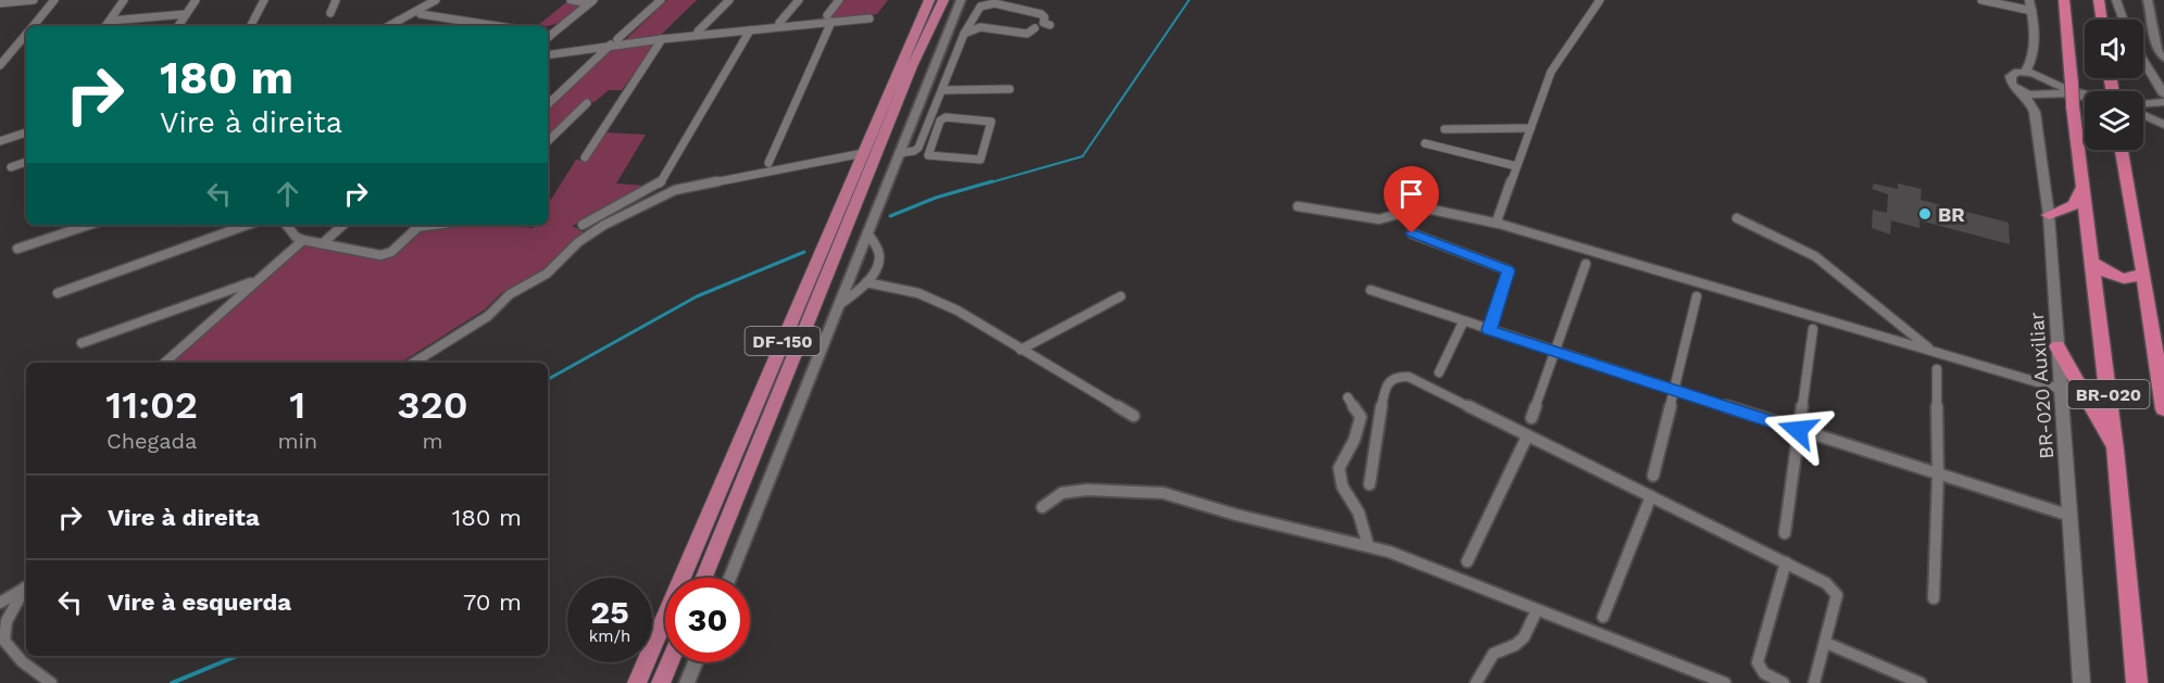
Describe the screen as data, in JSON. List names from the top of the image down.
{
  "streets": {
    "highway": ["BR-020"],
    "main road": ["DF-150", "BR-020 Auxiliar"]
  },
  "places": ["BR"],
  "page": {
    "turn": ["180 m", "Vire à direita"],
    "eta": [
      "11:02",
      "Chegada",
      "1",
      "min",
      "320",
      "m"
    ],
    "list": [
      {
        "name": "Vire à direita",
        "value": "180 m"
      },
      {
        "name": "Vire à esquerda",
        "value": "70 m"
      }
    ],
    "speed": "25 km/h",
    "limit": "30"
  }
}
